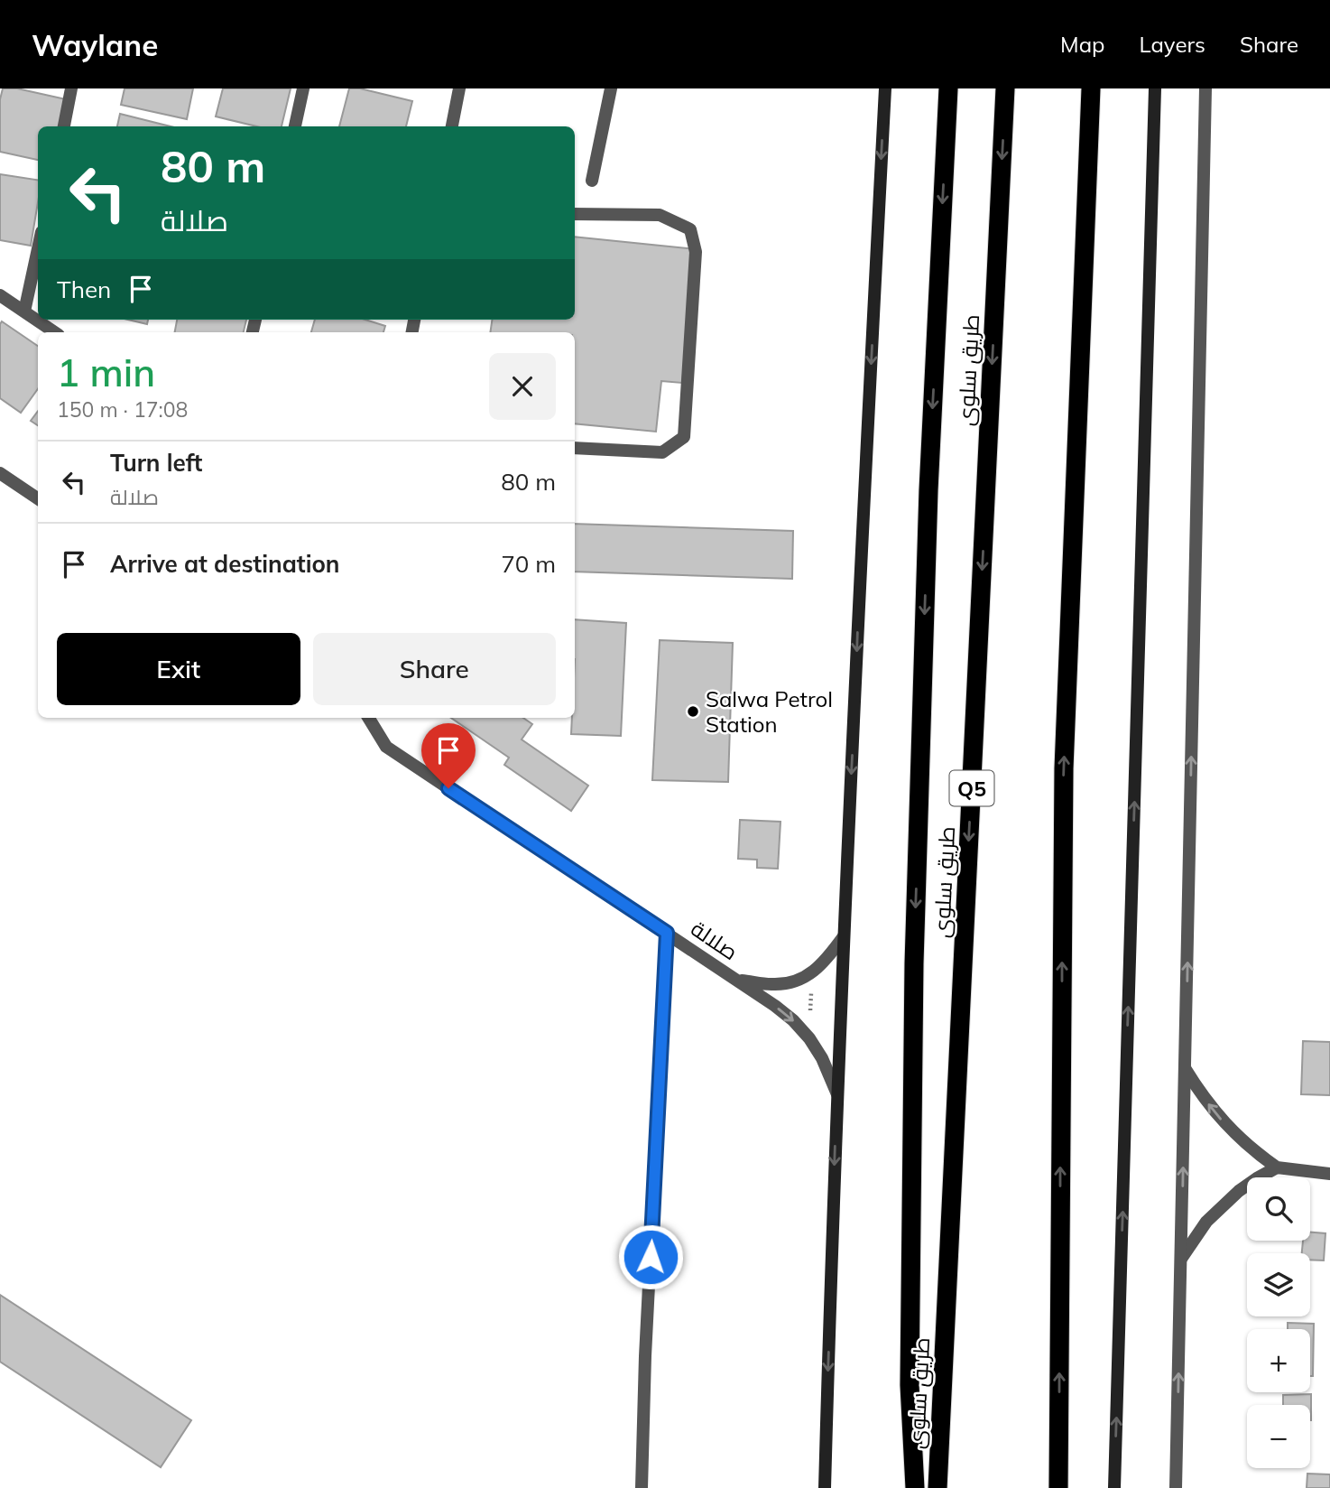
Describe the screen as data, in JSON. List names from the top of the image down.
{
  "streets": {
    "highway": ["طريق سلوى", "Q5"],
    "street": ["صلالة"]
  },
  "places": ["Salwa Petrol Station"],
  "page": {
    "header": "Waylane",
    "nav": ["Map", "Layers", "Share"],
    "turn": ["80 m", "صلالة"],
    "then": "Then",
    "heading": ["1 min", "150 m · 17:08"],
    "list": [
      {
        "name": "Turn left",
        "note": "صلالة",
        "value": "80 m"
      },
      {
        "name": "Arrive at destination",
        "value": "70 m"
      }
    ],
    "buttons": ["Exit", "Share"],
    "map_buttons": ["+", "−"]
  }
}
